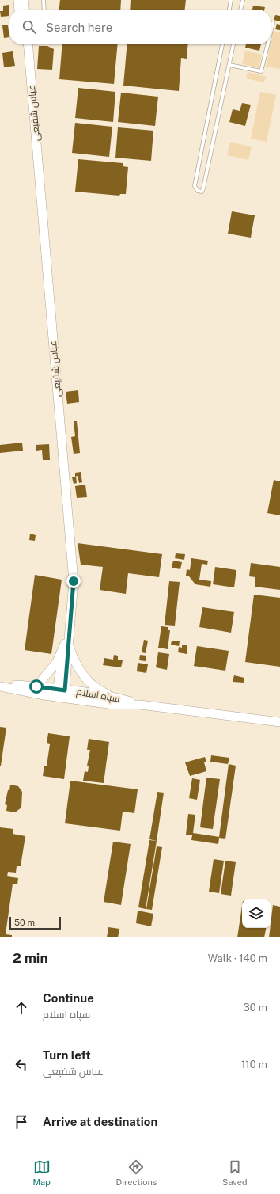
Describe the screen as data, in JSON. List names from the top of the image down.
{
  "streets": {
    "main road": ["عباس شفیعی", "سپاه اسلام"]
  },
  "crossings": [
    ["عباس شفیعی", "سپاه اسلام"]
  ],
  "scale_bar": "50 m",
  "page": {
    "search": "Search here",
    "scale": "50 m",
    "heading": ["2 min", "Walk · 140 m"],
    "list": [
      ["Continue", "سپاه اسلام", "30 m"],
      ["Turn left", "عباس شفیعی", "110 m"],
      "Arrive at destination"
    ],
    "nav": ["Map", "Directions", "Saved"]
  }
}
